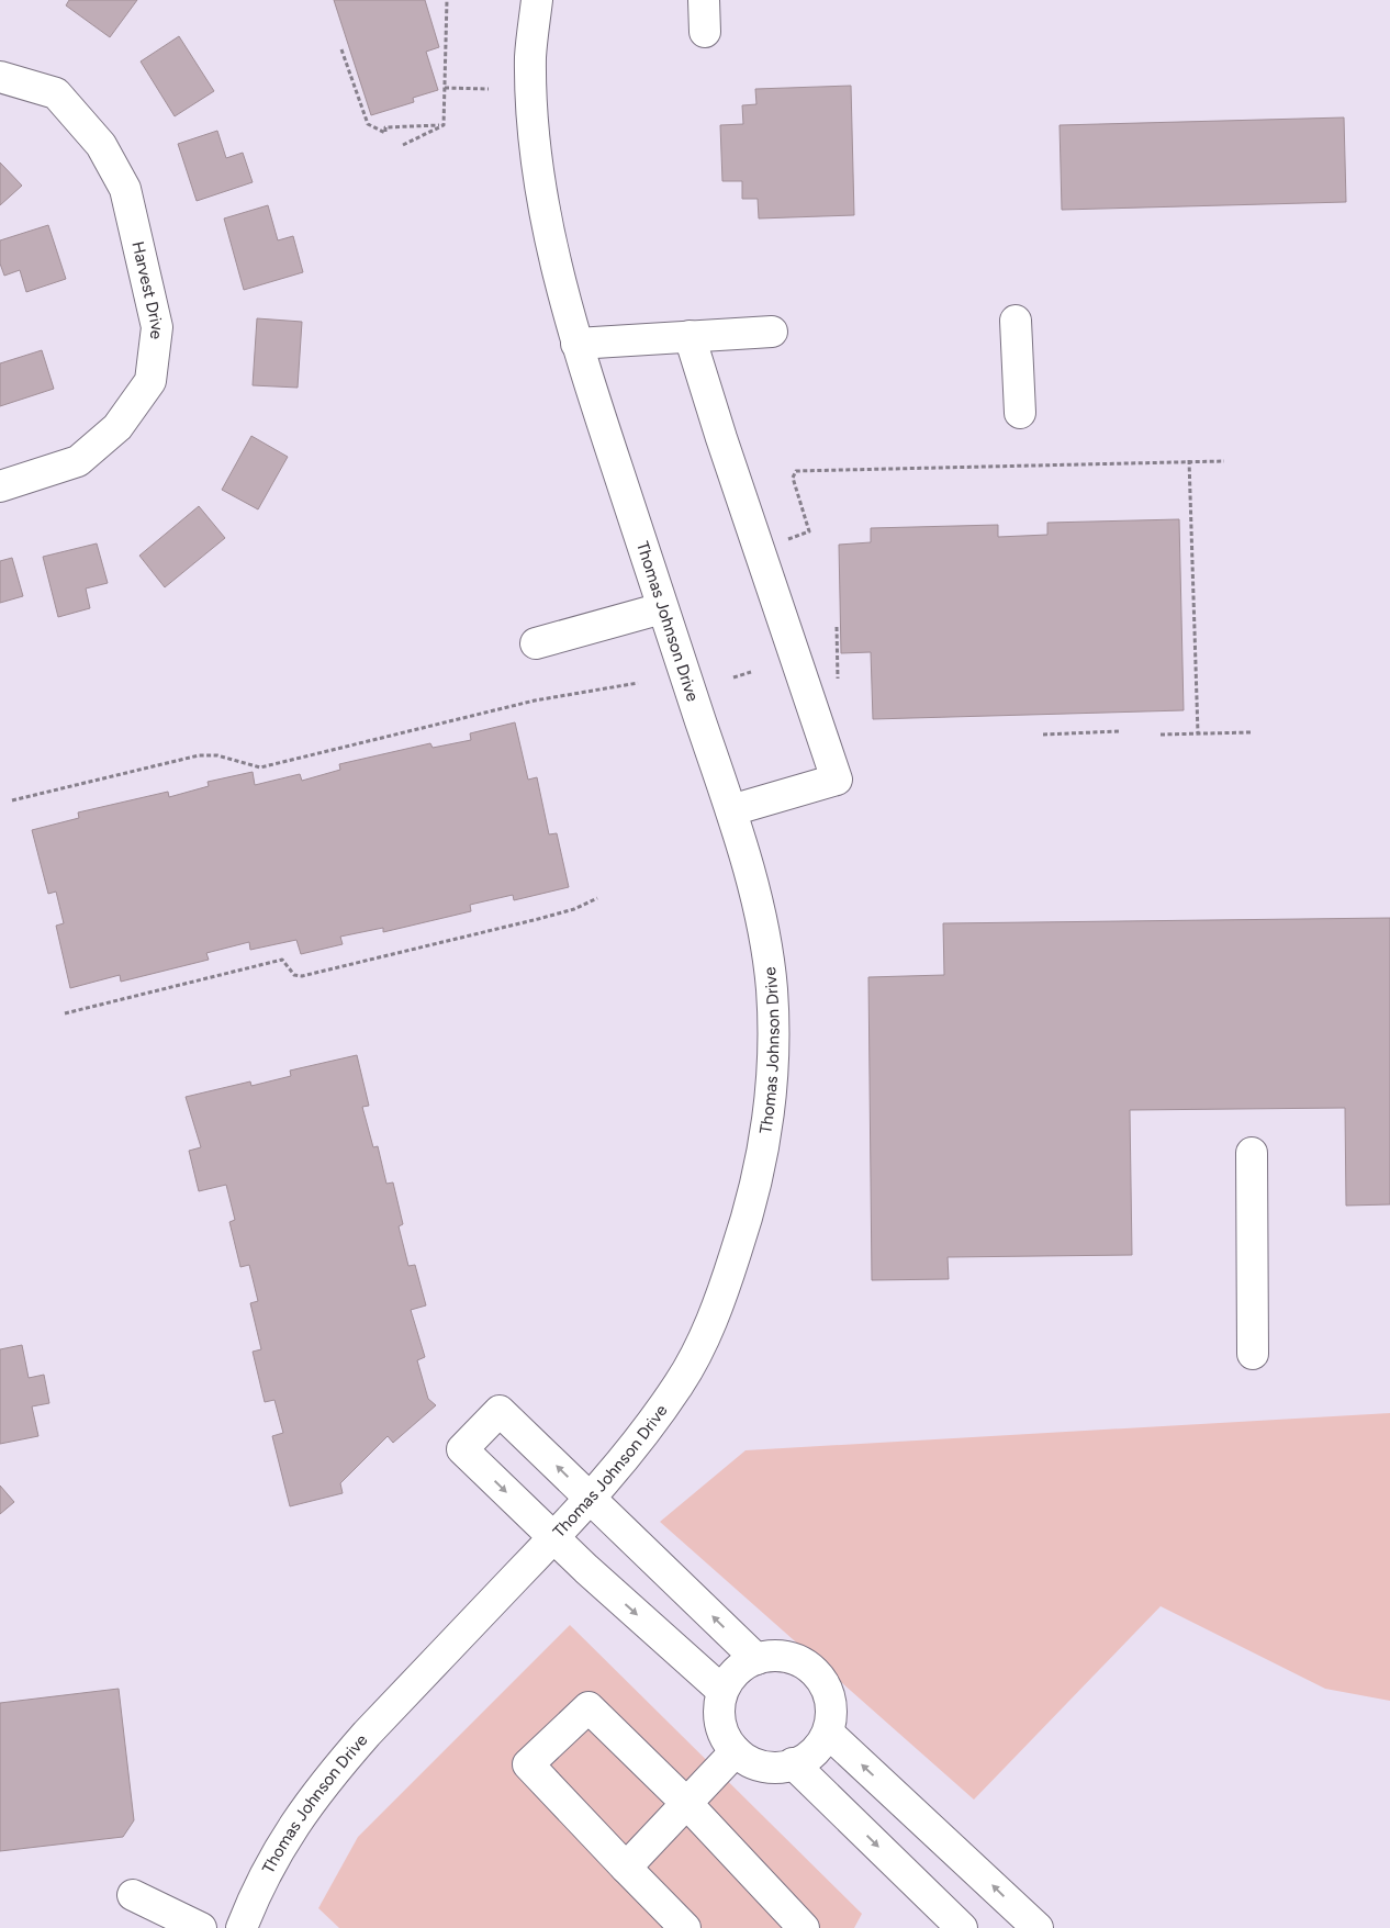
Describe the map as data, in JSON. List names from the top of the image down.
{
  "streets": {
    "street": ["Harvest Drive", "Thomas Johnson Drive"]
  }
}
